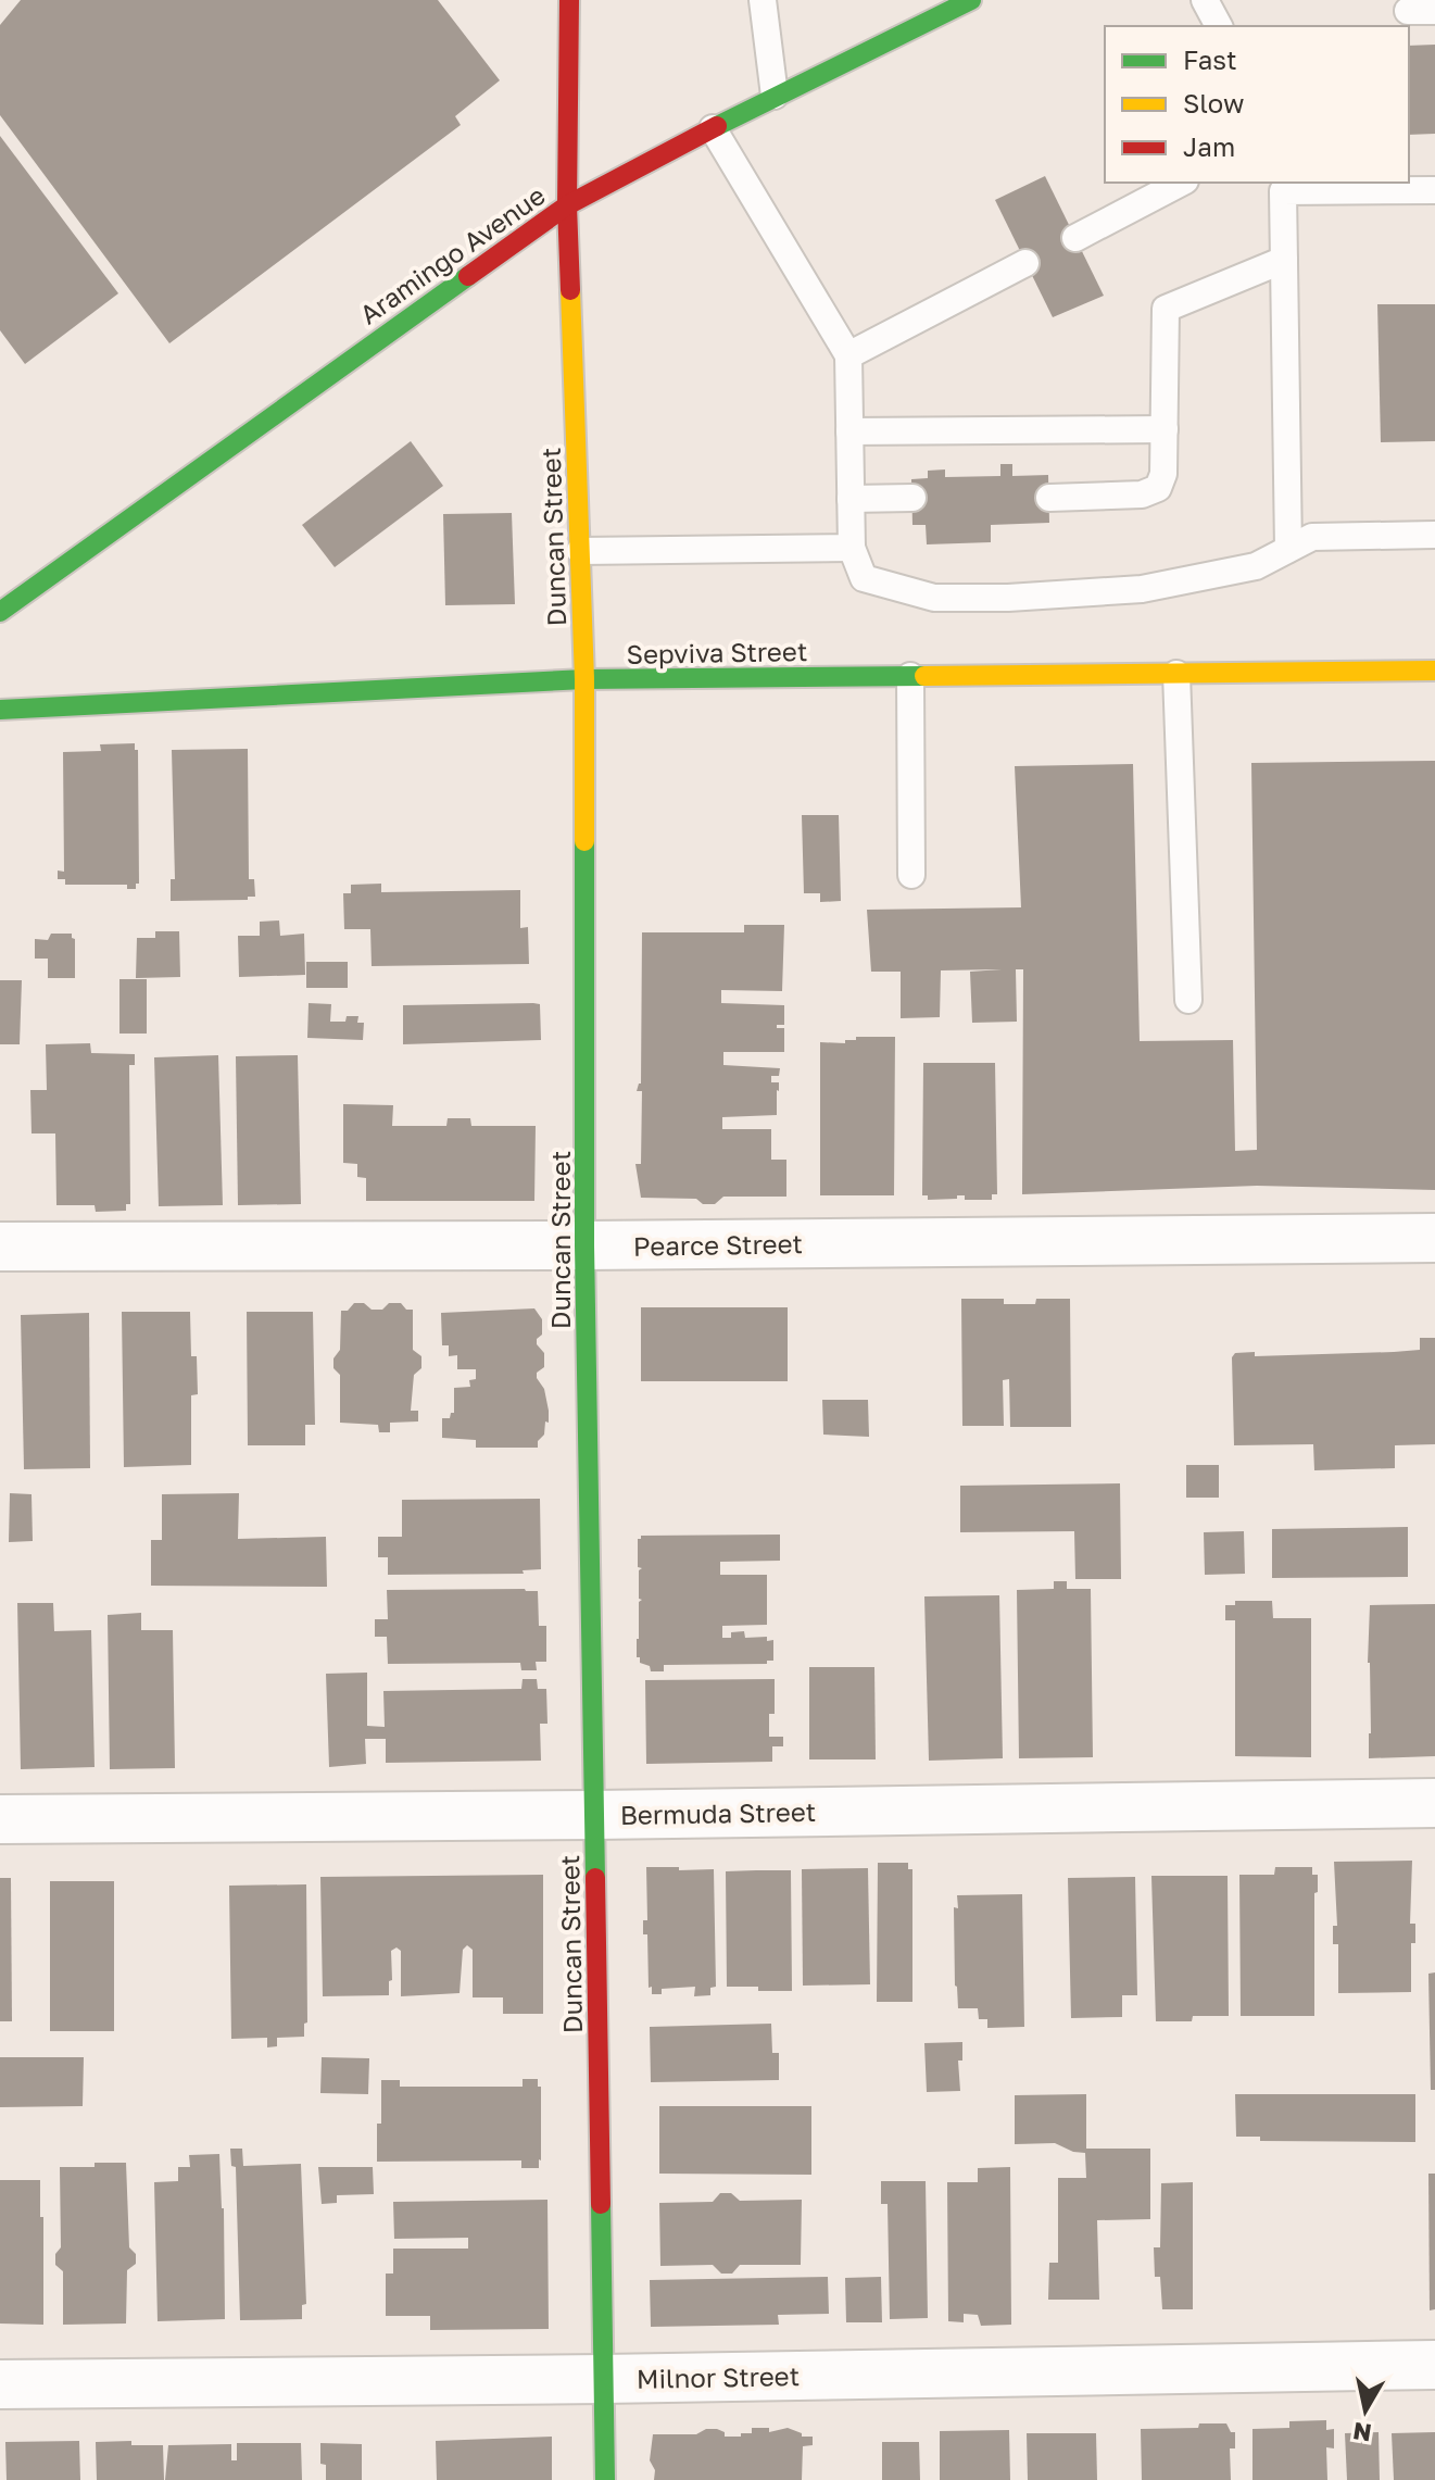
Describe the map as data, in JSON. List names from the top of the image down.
{
  "streets": {
    "street": [
      "Aramingo Avenue",
      "Duncan Street",
      "Sepviva Street",
      "Pearce Street",
      "Bermuda Street",
      "Milnor Street"
    ]
  },
  "crossings": [
    ["Aramingo Avenue", "Duncan Street"],
    ["Duncan Street", "Sepviva Street"],
    ["Duncan Street", "Pearce Street"],
    ["Duncan Street", "Bermuda Street"],
    ["Duncan Street", "Milnor Street"]
  ],
  "legend": ["Fast", "Slow", "Jam"],
  "north": "bottom"
}
